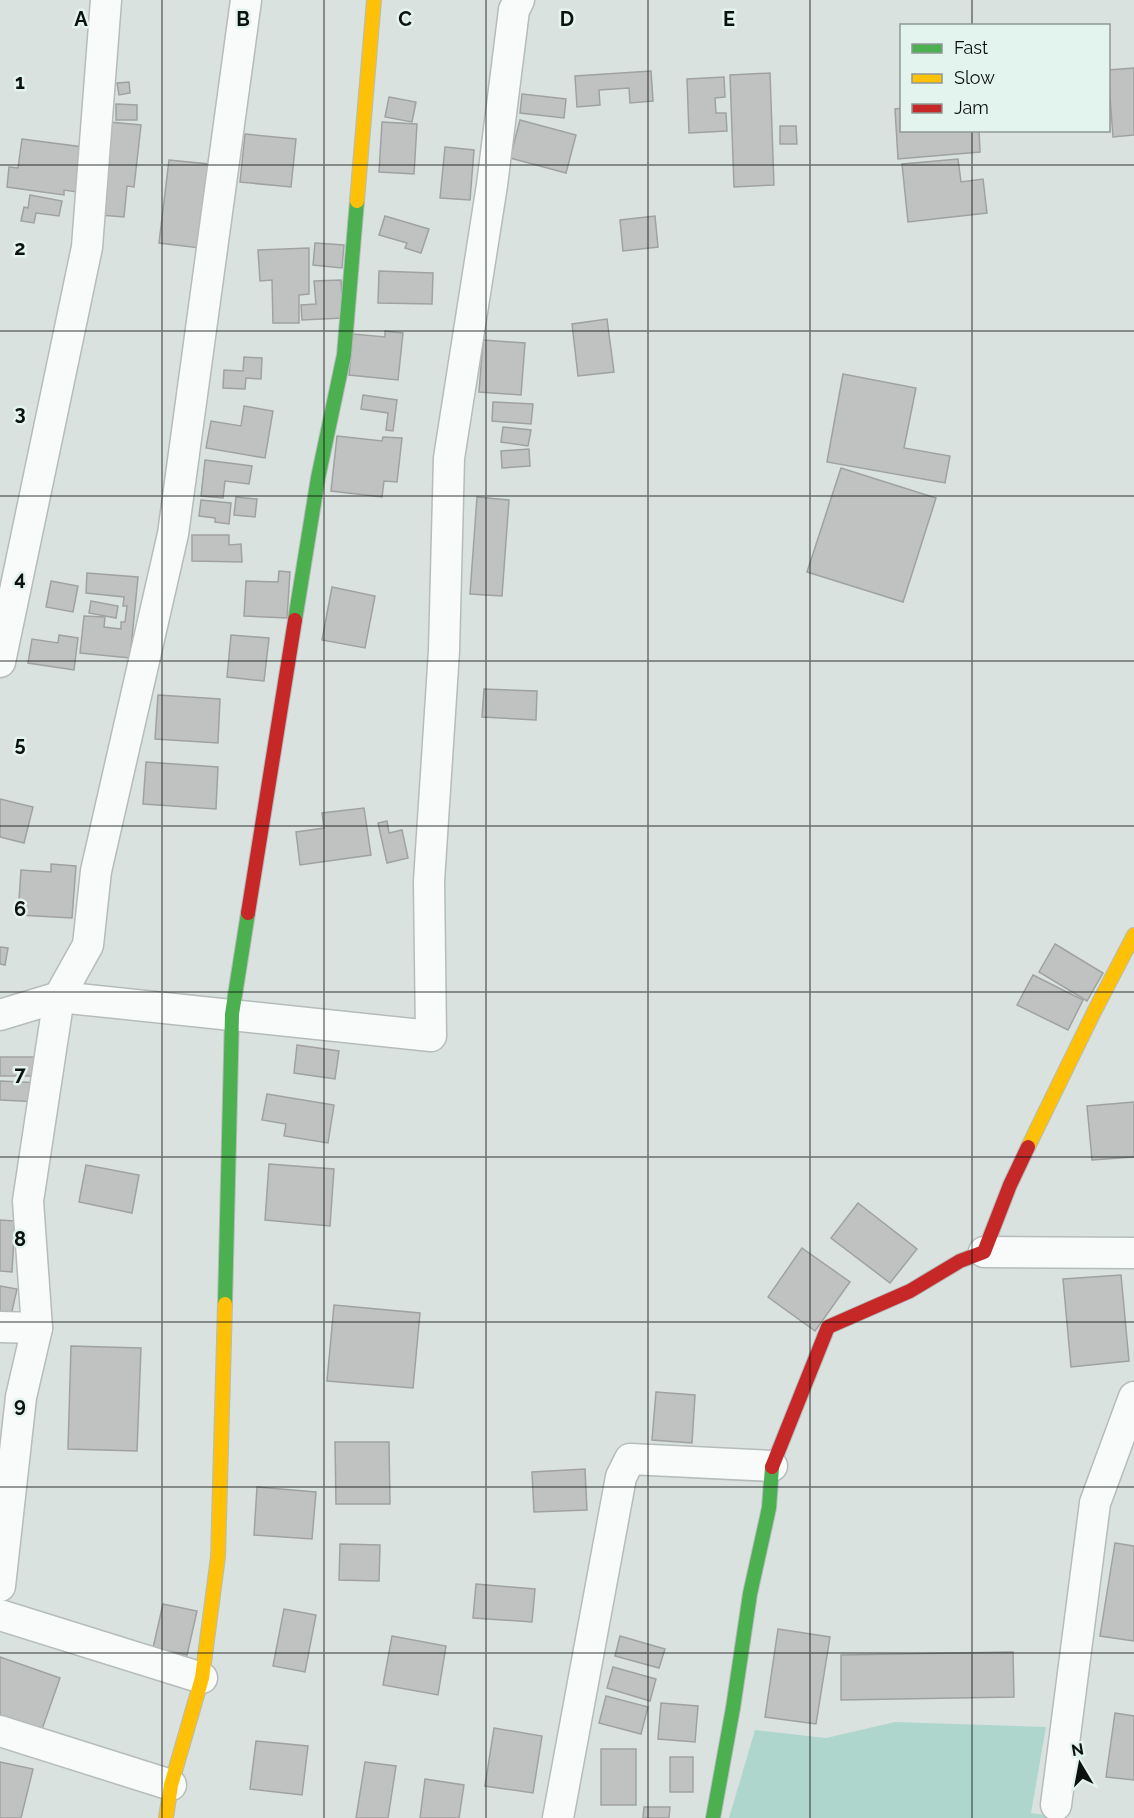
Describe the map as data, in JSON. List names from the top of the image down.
{
  "legend": ["Fast", "Slow", "Jam"],
  "north": "top",
  "grid": {
    "columns": [
      "A",
      "B",
      "C",
      "D",
      "E"
    ],
    "rows": [
      "1",
      "2",
      "3",
      "4",
      "5",
      "6",
      "7",
      "8",
      "9"
    ]
  }
}
